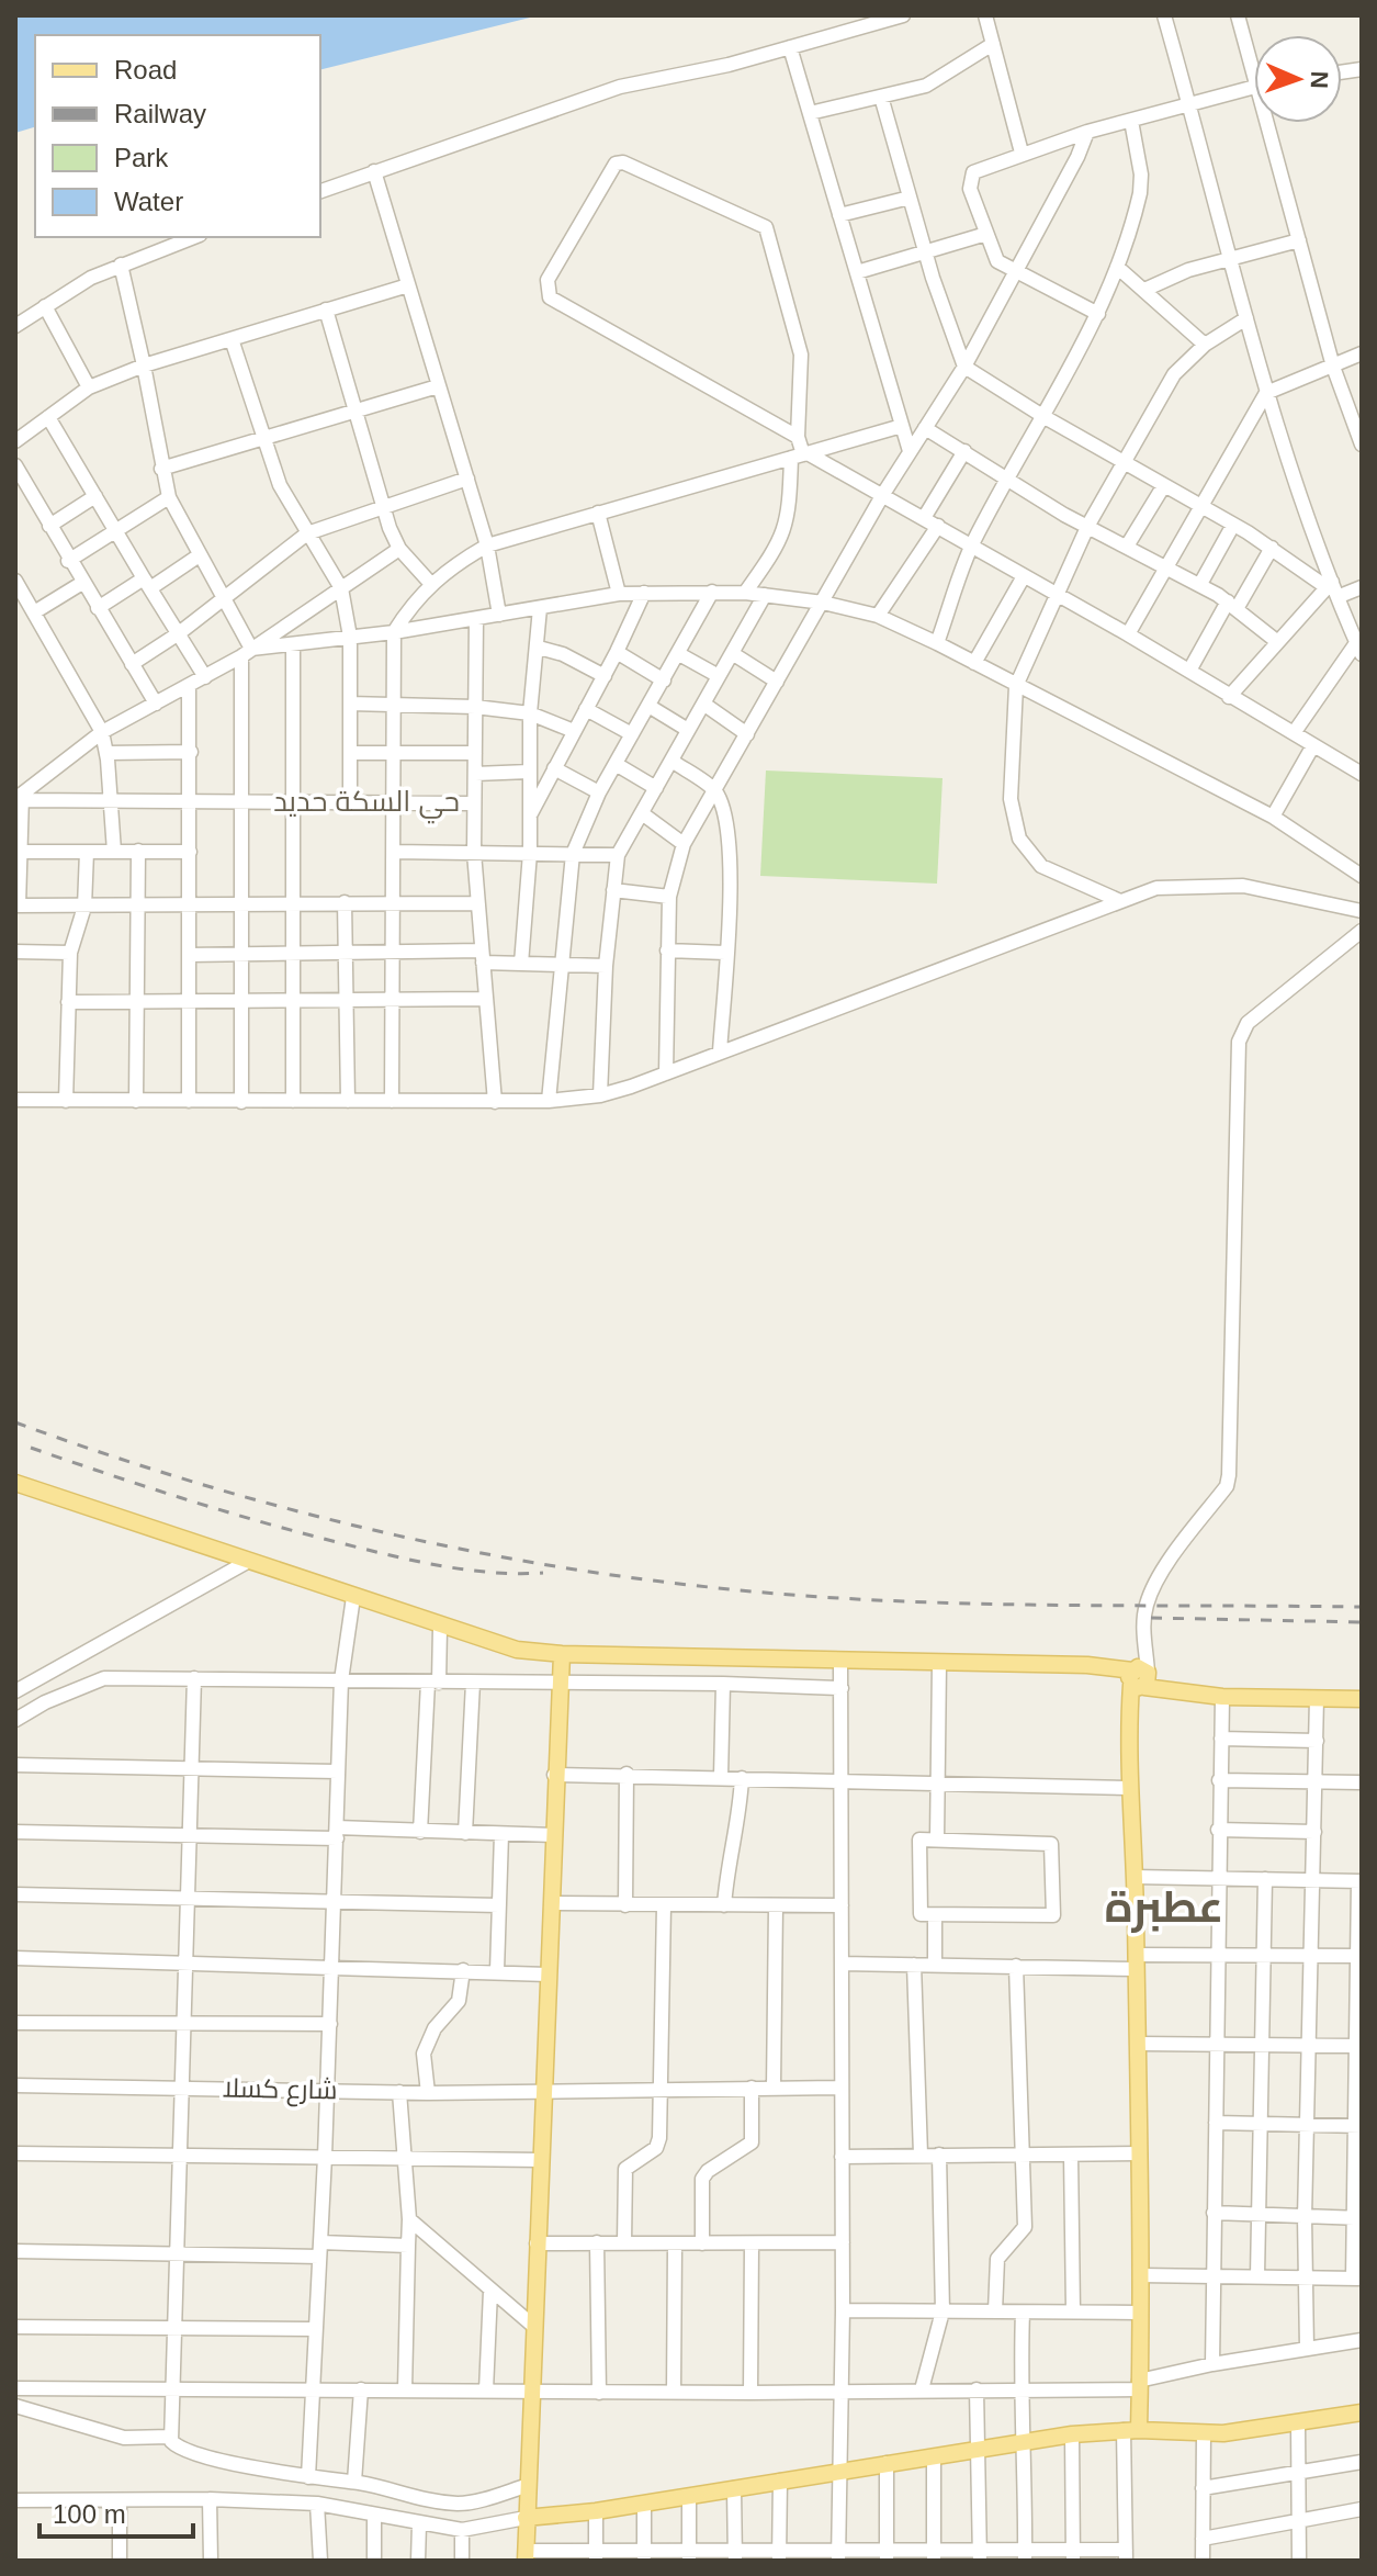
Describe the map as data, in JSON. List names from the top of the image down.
{
  "streets": {
    "street": ["شارع كسلا"]
  },
  "districts": ["حي السكة حديد", "عطبرة"],
  "legend": [
    "Road",
    "Railway",
    "Park",
    "Water"
  ],
  "scale_bar": "100 m",
  "north": "right"
}
